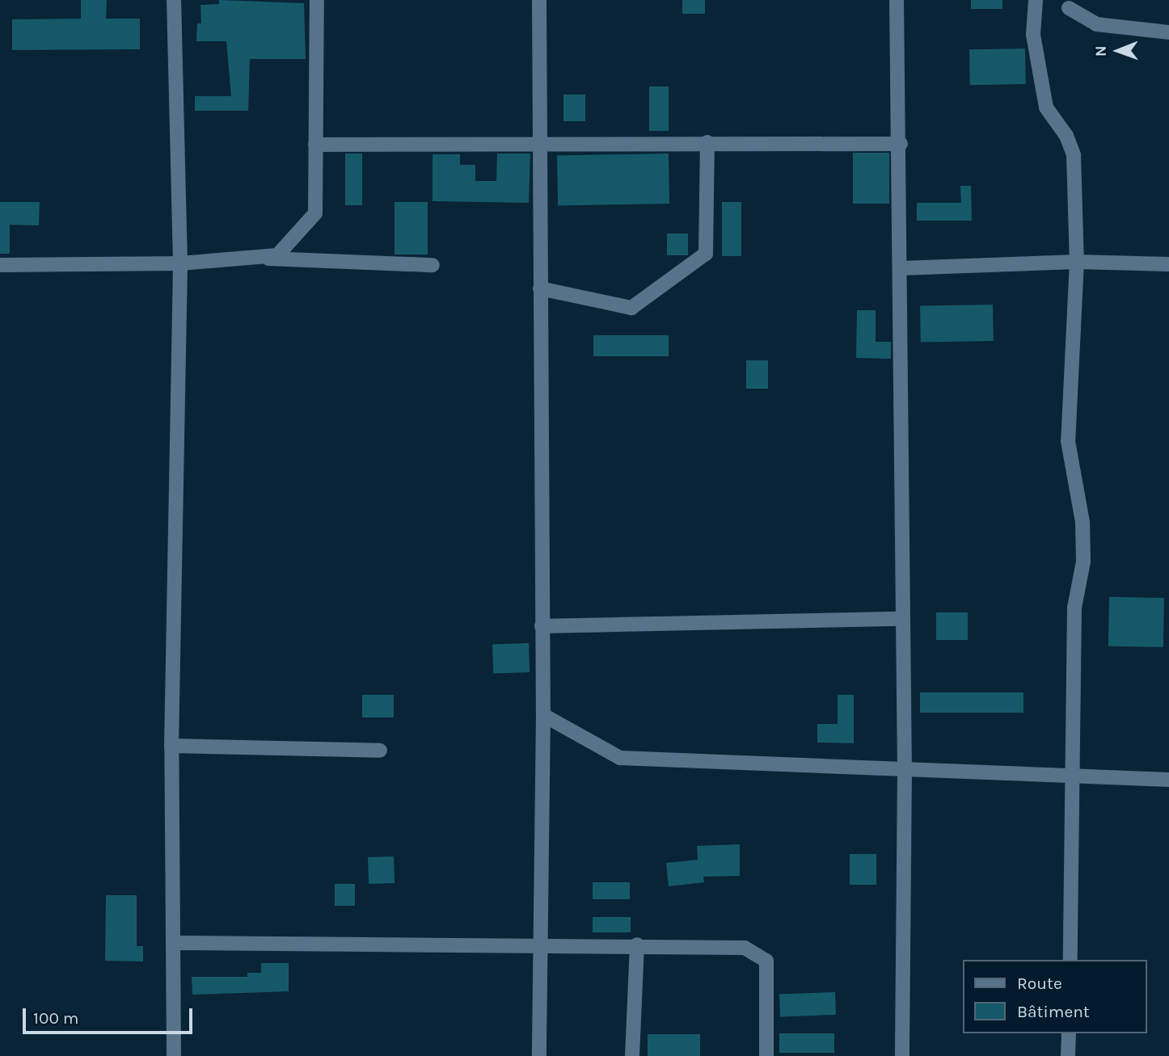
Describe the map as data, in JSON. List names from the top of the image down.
{
  "legend": ["Route", "Bâtiment"],
  "scale_bar": "100 m",
  "north": "left"
}
